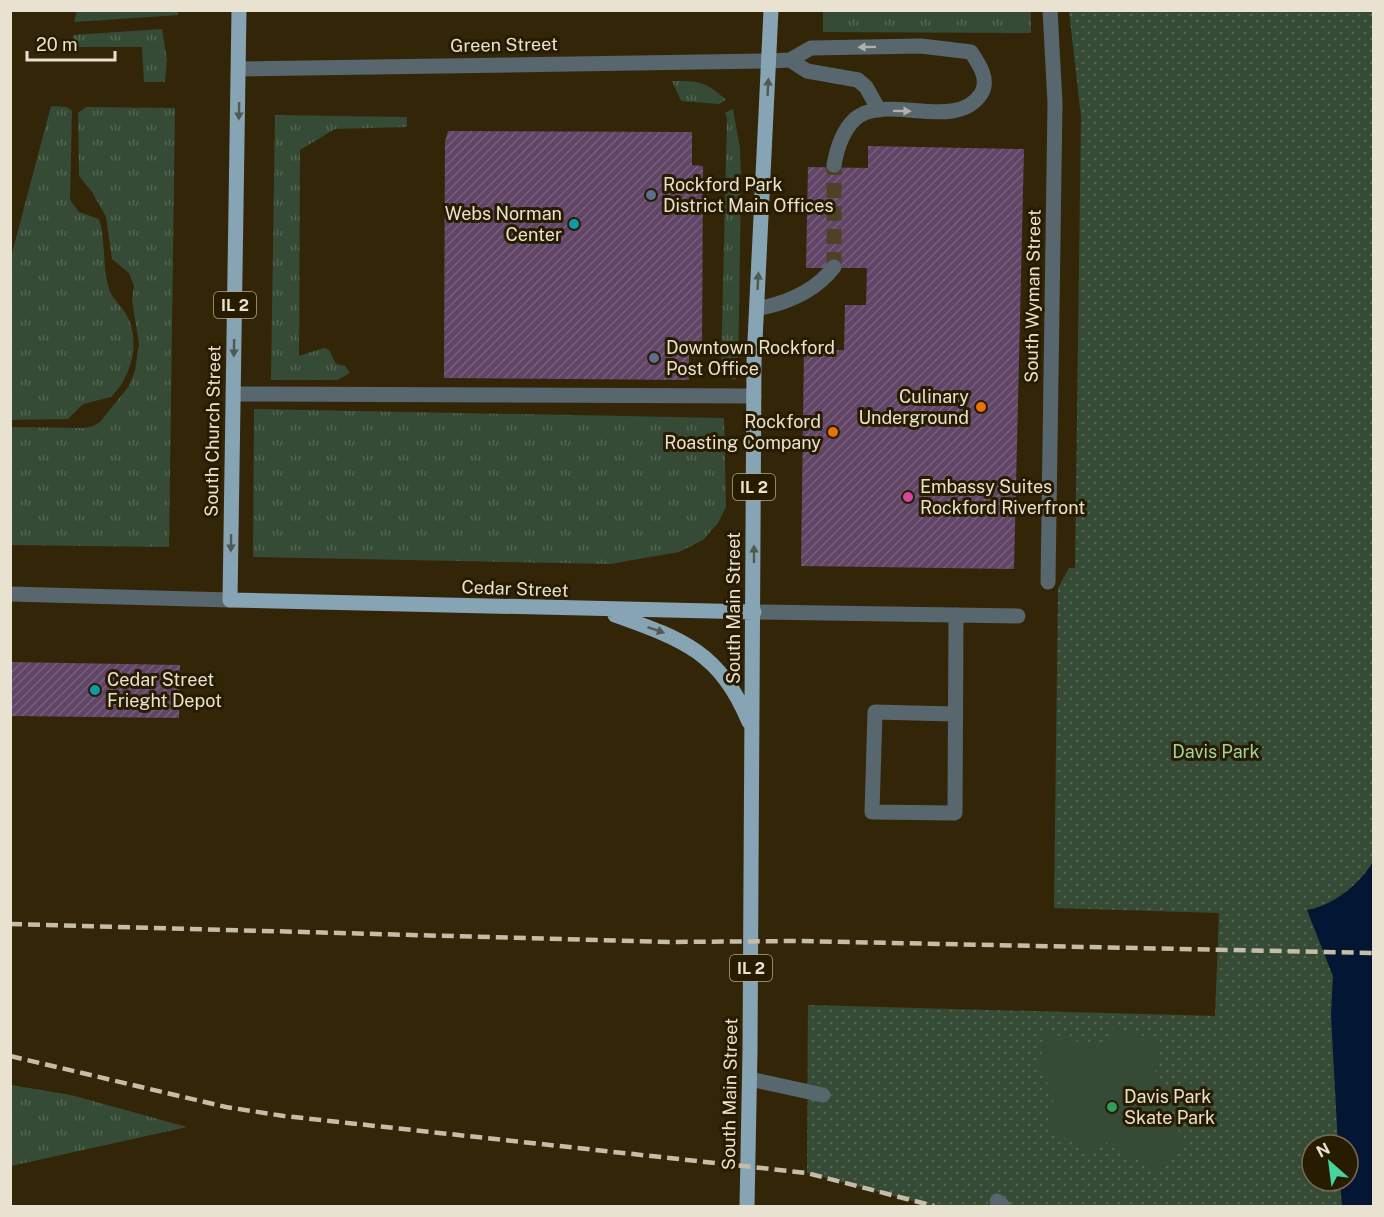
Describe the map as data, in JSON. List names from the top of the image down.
{
  "streets": {
    "main road": [
      "IL 2",
      "South Church Street",
      "Cedar Street",
      "South Main Street"
    ],
    "street": ["Green Street", "South Wyman Street"]
  },
  "crossings": [
    ["Green Street", "South Church Street"],
    ["Green Street", "South Main Street"],
    ["IL 2", "Cedar Street"],
    ["IL 2", "South Main Street"],
    ["South Church Street", "Cedar Street"],
    ["Cedar Street", "South Main Street"]
  ],
  "one_way": ["South Church Street", "South Main Street"],
  "parks": ["Davis Park"],
  "places": [
    "Rockford Park District Main Offices",
    "Webs Norman Center",
    "Downtown Rockford Post Office",
    "Culinary Underground",
    "Rockford Roasting Company",
    "Embassy Suites Rockford Riverfront",
    "Cedar Street Frieght Depot",
    "Davis Park Skate Park"
  ],
  "scale_bar": "20 m",
  "north": "top left"
}
